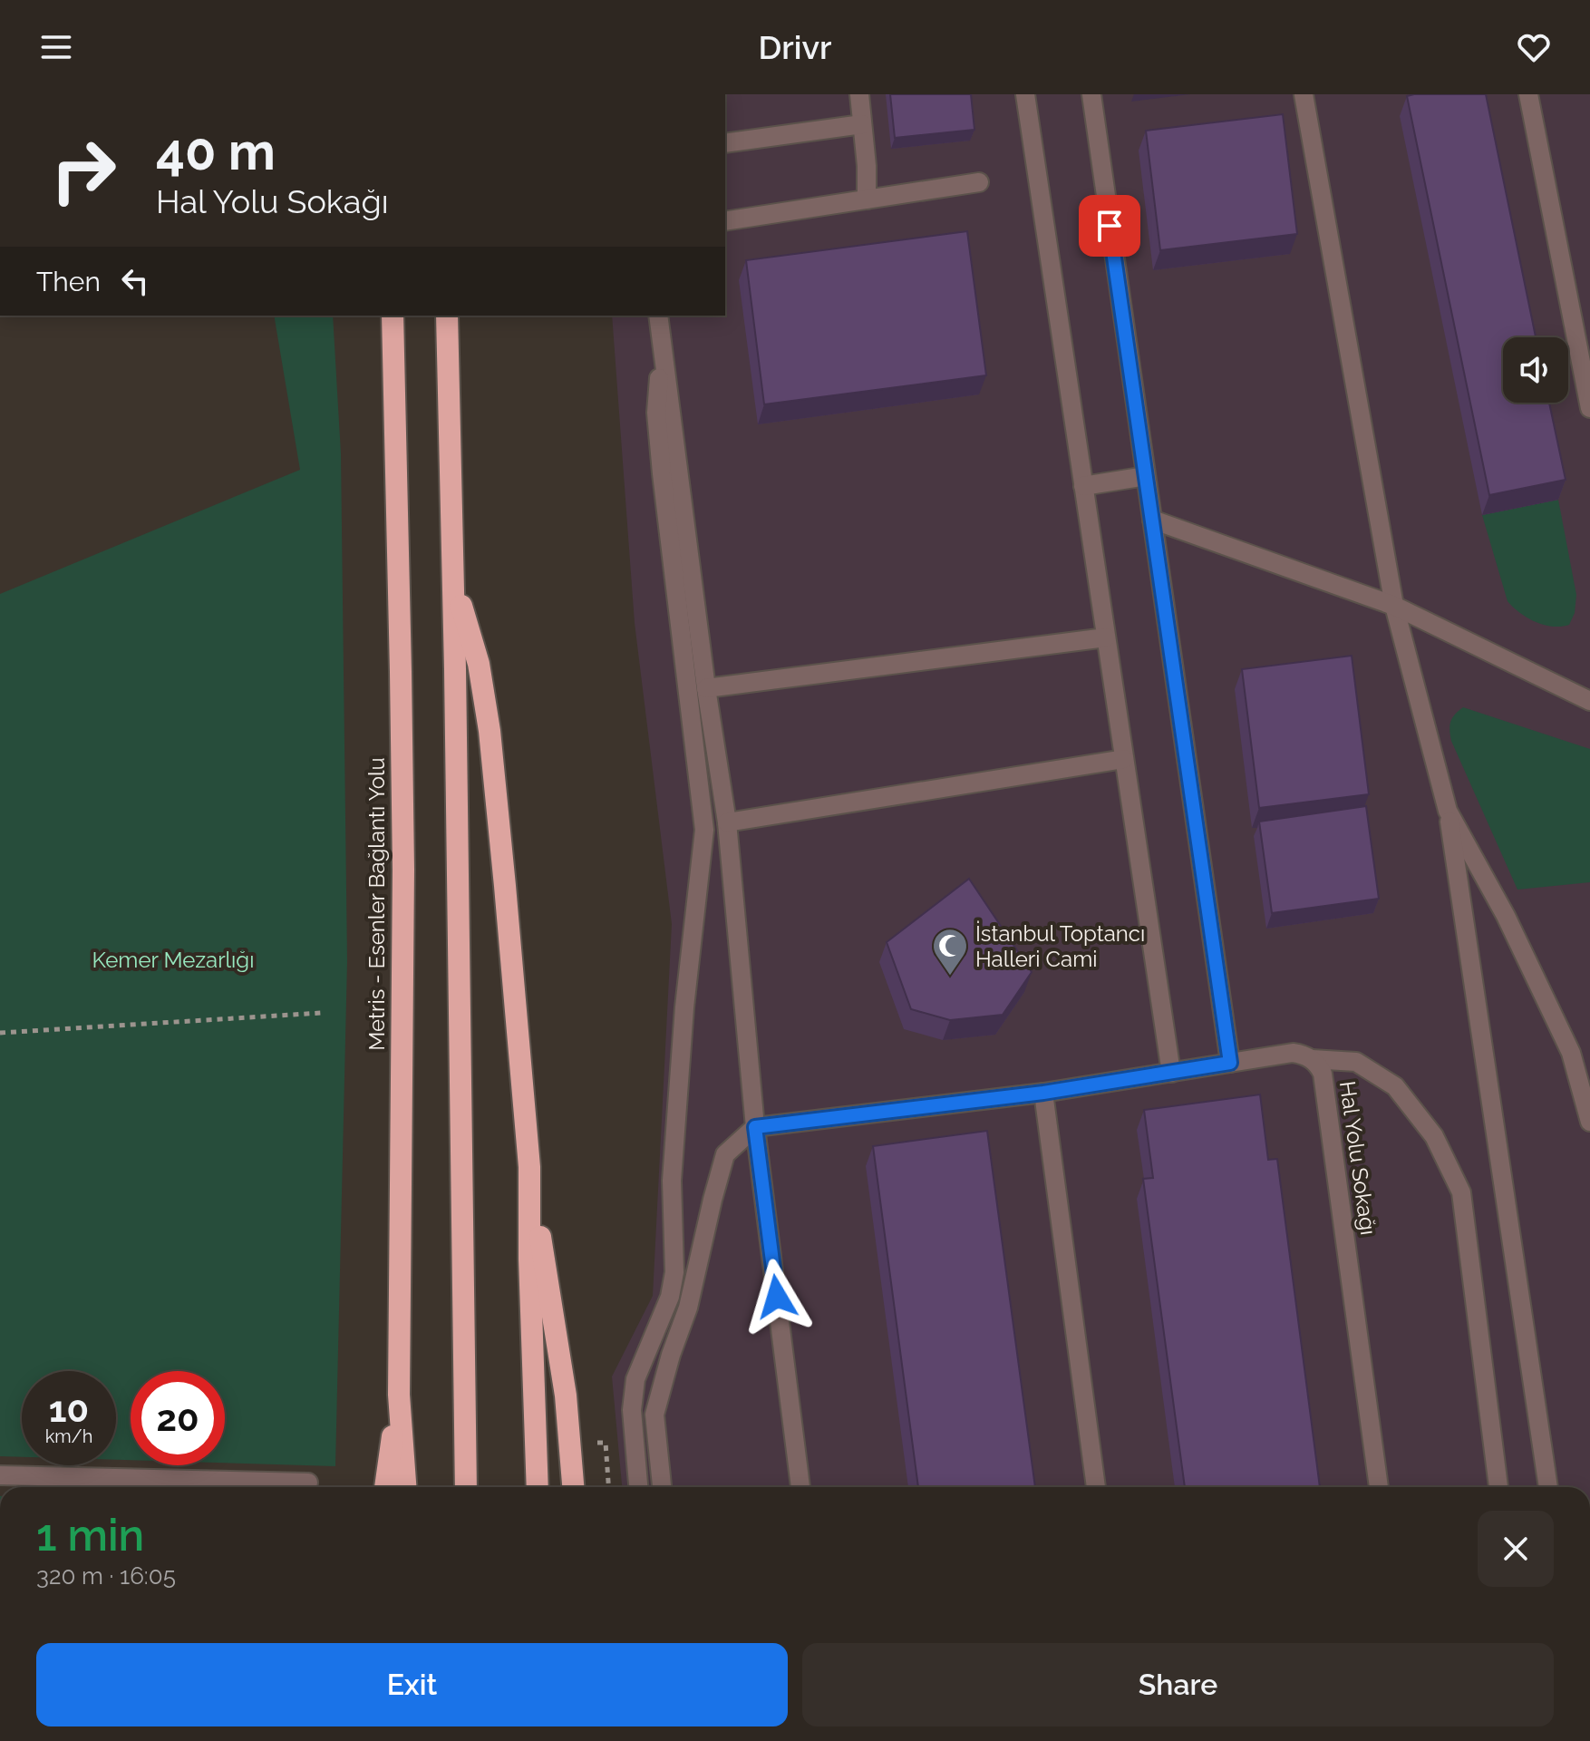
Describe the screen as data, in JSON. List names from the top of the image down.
{
  "streets": {
    "highway": ["Metris - Esenler Bağlantı Yolu"],
    "street": ["Hal Yolu Sokağı"]
  },
  "parks": ["Kemer Mezarlığı"],
  "places": {
    "mosque": ["İstanbul Toptancı Halleri Cami"]
  },
  "page": {
    "header": "Drivr",
    "turn": ["40 m", "Hal Yolu Sokağı"],
    "then": "Then",
    "speed": "10 km/h",
    "limit": "20",
    "heading": ["1 min", "320 m · 16:05"],
    "buttons": ["Exit", "Share"]
  }
}
